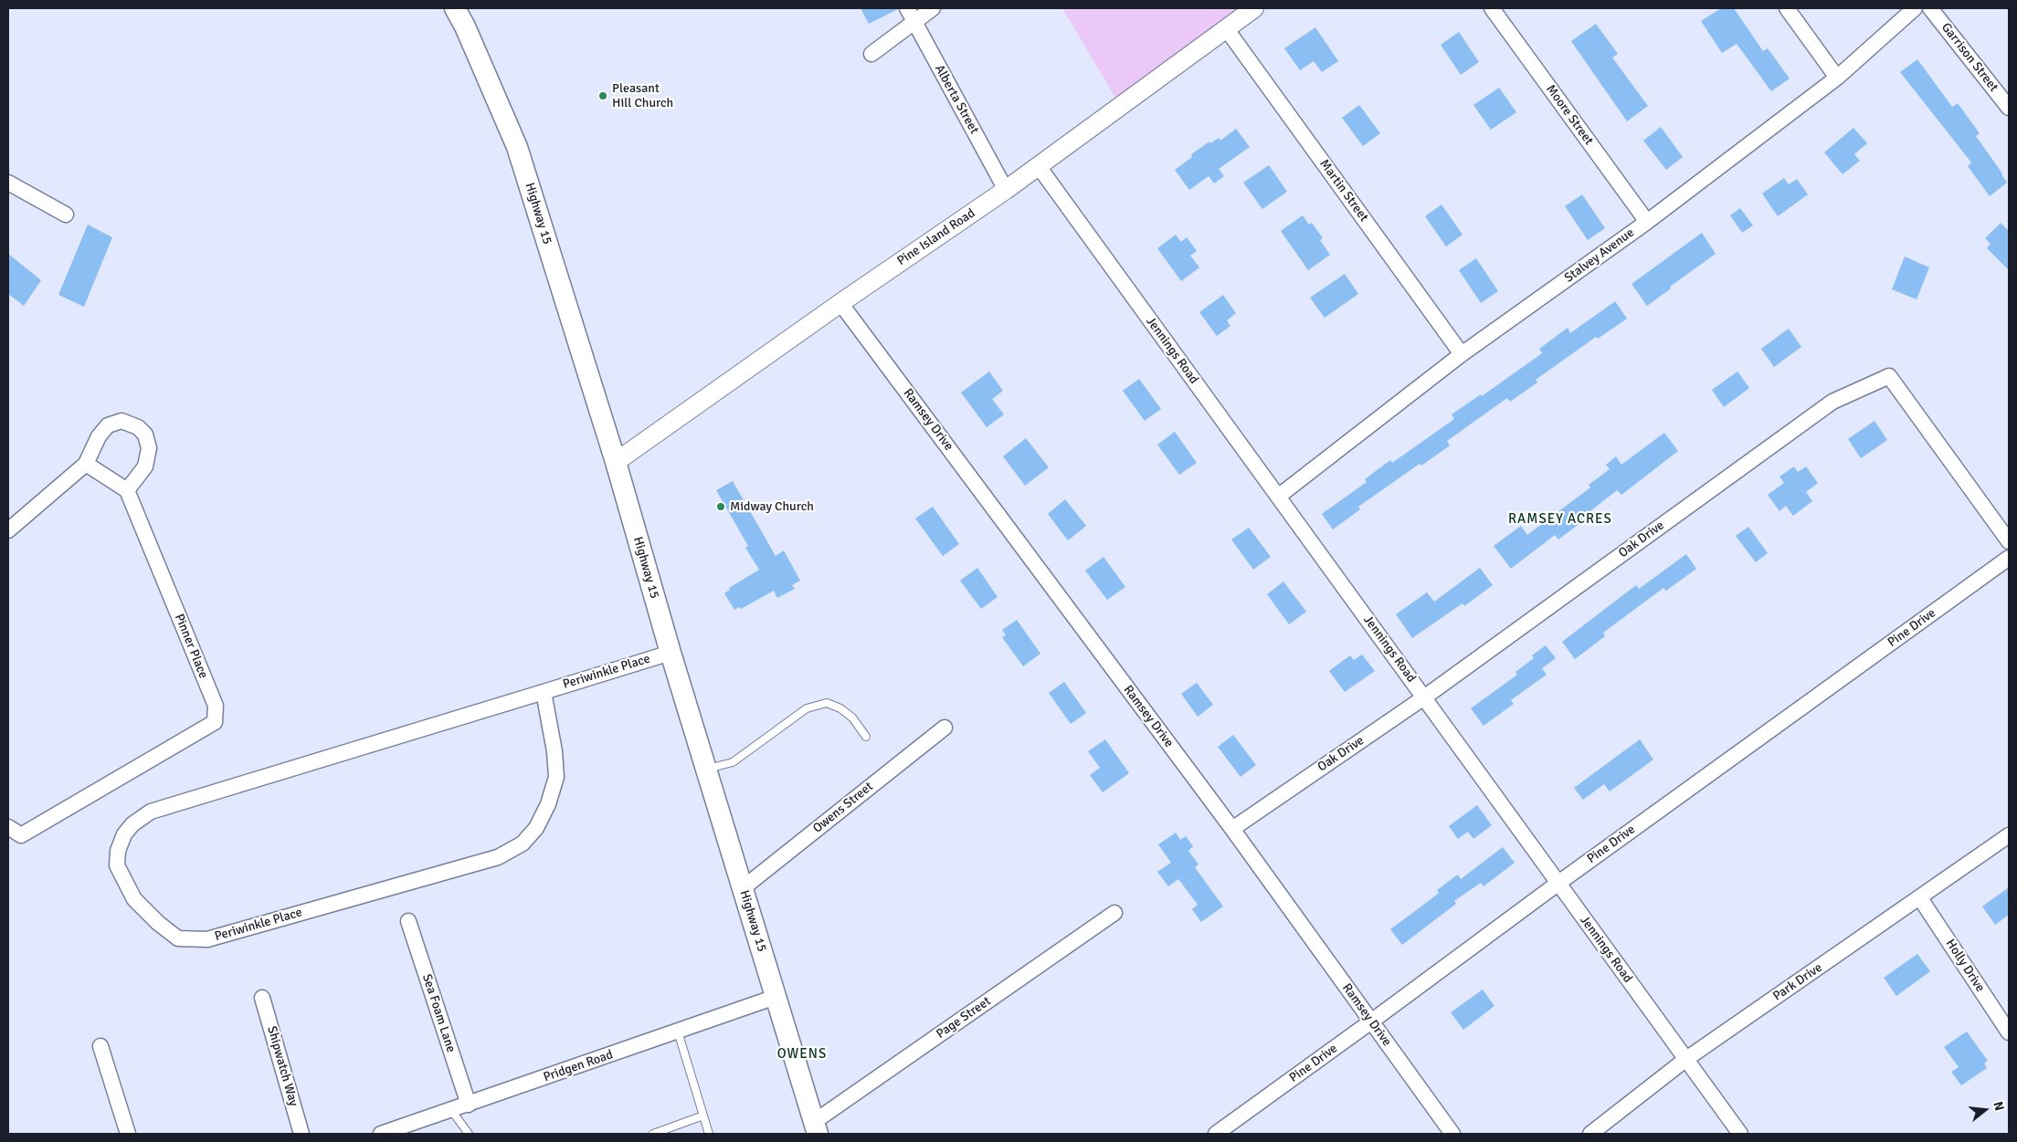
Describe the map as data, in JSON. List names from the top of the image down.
{
  "streets": {
    "main road": ["Highway 15"],
    "street": [
      "Garrison Street",
      "Alberta Street",
      "Moore Street",
      "Martin Street",
      "Pine Island Road",
      "Stalvey Avenue",
      "Jennings Road",
      "Ramsey Drive",
      "Oak Drive",
      "Pine Drive",
      "Pinner Place",
      "Periwinkle Place",
      "Owens Street",
      "Holly Drive",
      "Park Drive",
      "Sea Foam Lane",
      "Page Street",
      "Shipwatch Way",
      "Pridgen Road"
    ]
  },
  "crossings": [
    ["Alberta Street", "Pine Island Road"],
    ["Moore Street", "Stalvey Avenue"],
    ["Martin Street", "Pine Island Road"],
    ["Martin Street", "Stalvey Avenue"],
    ["Highway 15", "Pine Island Road"],
    ["Highway 15", "Periwinkle Place"],
    ["Highway 15", "Owens Street"],
    ["Highway 15", "Page Street"],
    ["Highway 15", "Pridgen Road"],
    ["Pine Island Road", "Jennings Road"],
    ["Pine Island Road", "Ramsey Drive"],
    ["Stalvey Avenue", "Jennings Road"],
    ["Jennings Road", "Oak Drive"],
    ["Jennings Road", "Pine Drive"],
    ["Jennings Road", "Park Drive"],
    ["Ramsey Drive", "Oak Drive"],
    ["Ramsey Drive", "Pine Drive"],
    ["Holly Drive", "Park Drive"],
    ["Sea Foam Lane", "Pridgen Road"]
  ],
  "districts": ["RAMSEY ACRES", "OWENS"],
  "places": ["Pleasant Hill Church", "Midway Church"],
  "north": "right"
}
